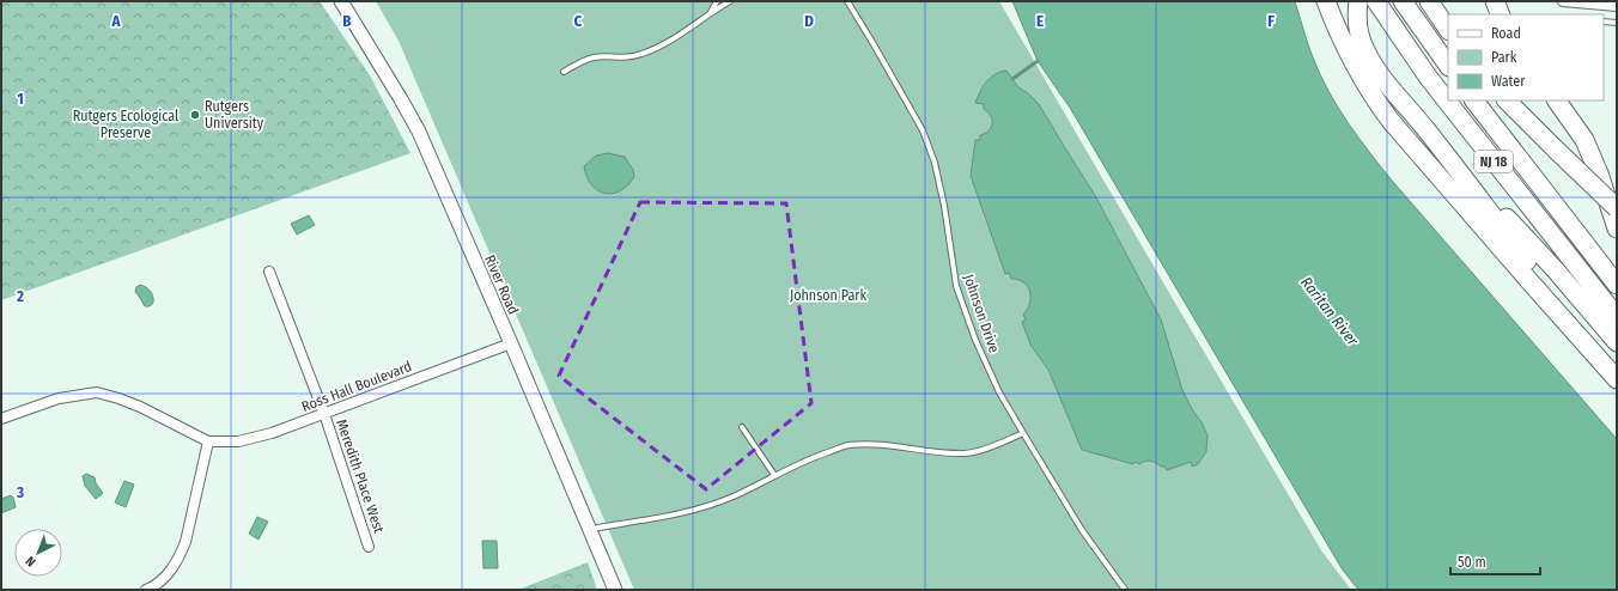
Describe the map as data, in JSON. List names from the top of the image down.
{
  "streets": {
    "highway": ["NJ 18"],
    "street": ["River Road", "Ross Hall Boulevard", "Meredith Place West"],
    "lane": ["Johnson Drive"]
  },
  "crossings": [
    ["River Road", "Ross Hall Boulevard"],
    ["Ross Hall Boulevard", "Meredith Place West"]
  ],
  "water": ["Raritan River"],
  "parks": ["Rutgers Ecological Preserve", "Johnson Park"],
  "places": ["Rutgers University"],
  "legend": ["Road", "Park", "Water"],
  "scale_bar": "50 m",
  "north": "bottom left",
  "grid": {
    "columns": [
      "A",
      "B",
      "C",
      "D",
      "E",
      "F"
    ],
    "rows": ["1", "2", "3"]
  }
}
